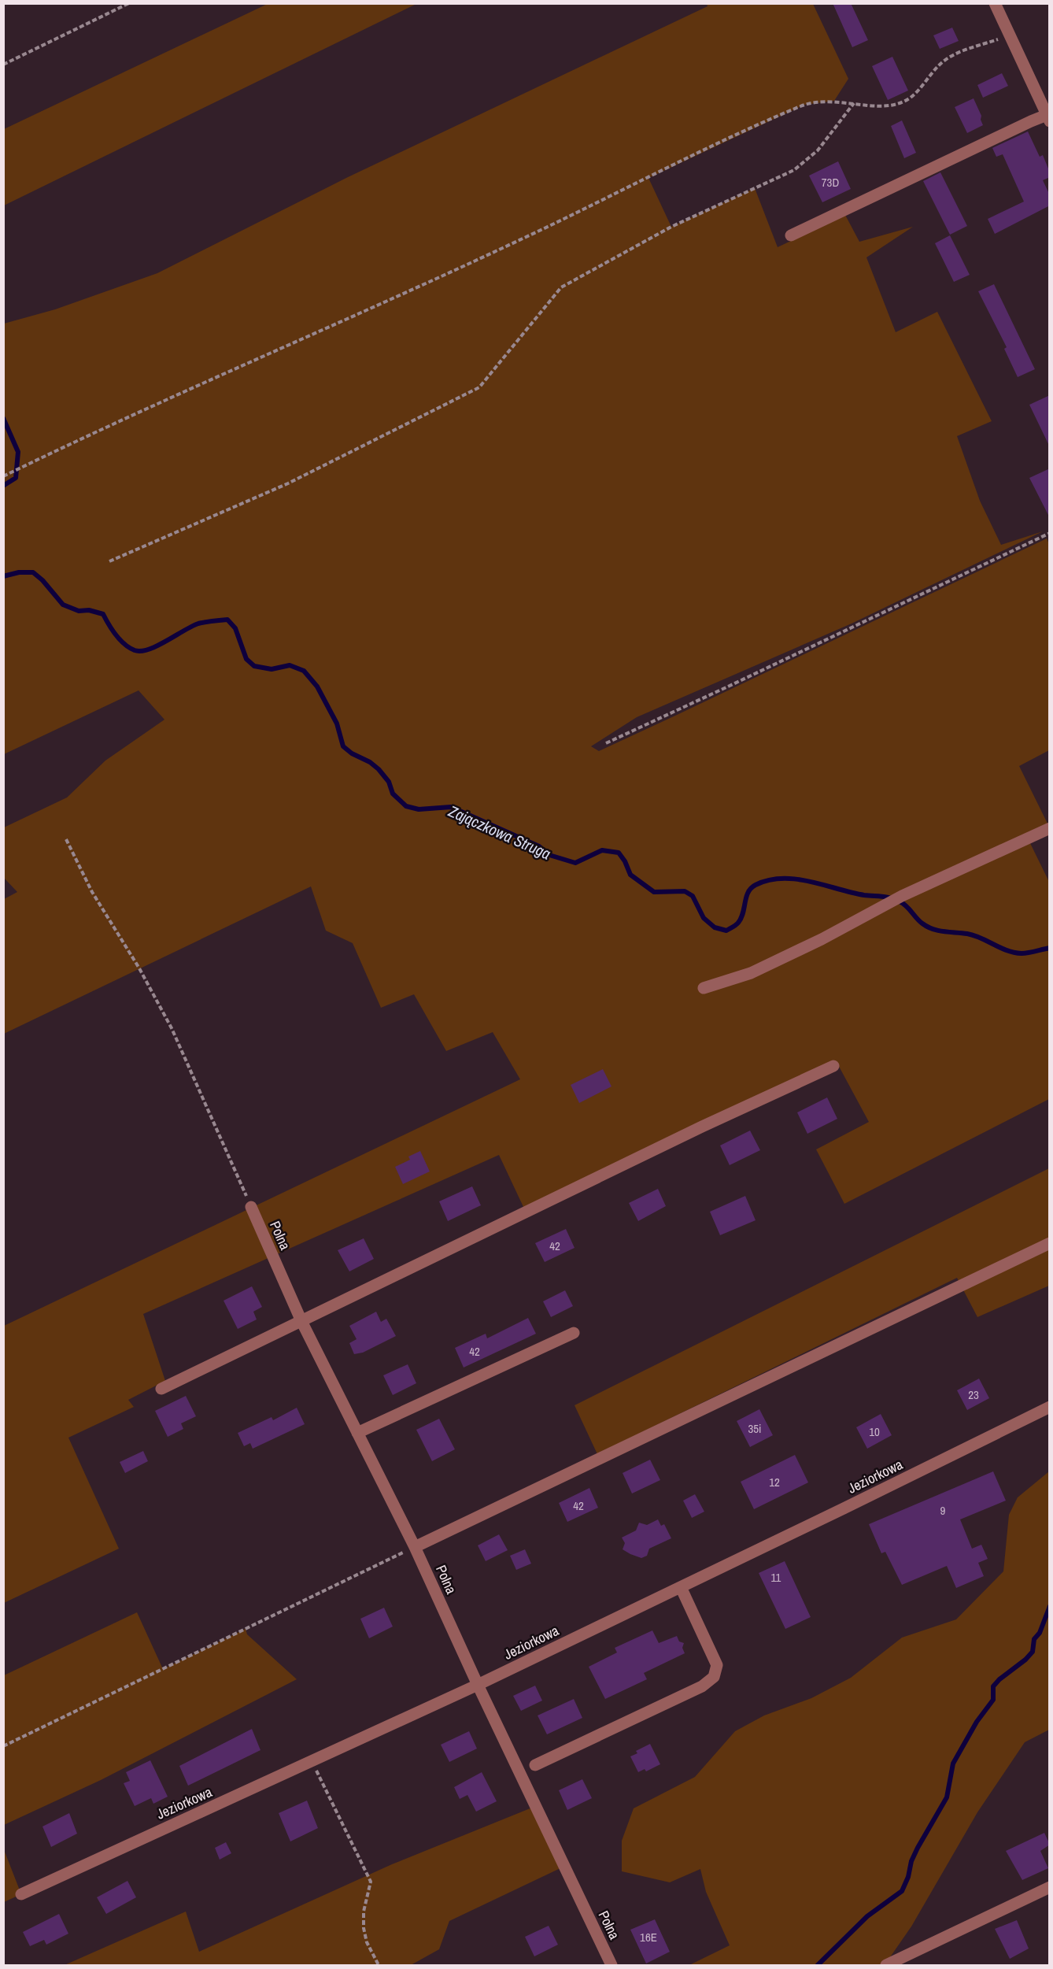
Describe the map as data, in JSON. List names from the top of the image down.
{
  "streets": {
    "street": ["Polna", "Jeziorkowa"]
  },
  "crossings": [
    ["Polna", "Jeziorkowa"]
  ],
  "water": ["Zajączkowa Struga"],
  "house_numbers": [
    "73D",
    "42",
    "42",
    "23",
    "35i",
    "10",
    "12",
    "42",
    "9",
    "11",
    "16E"
  ]
}
